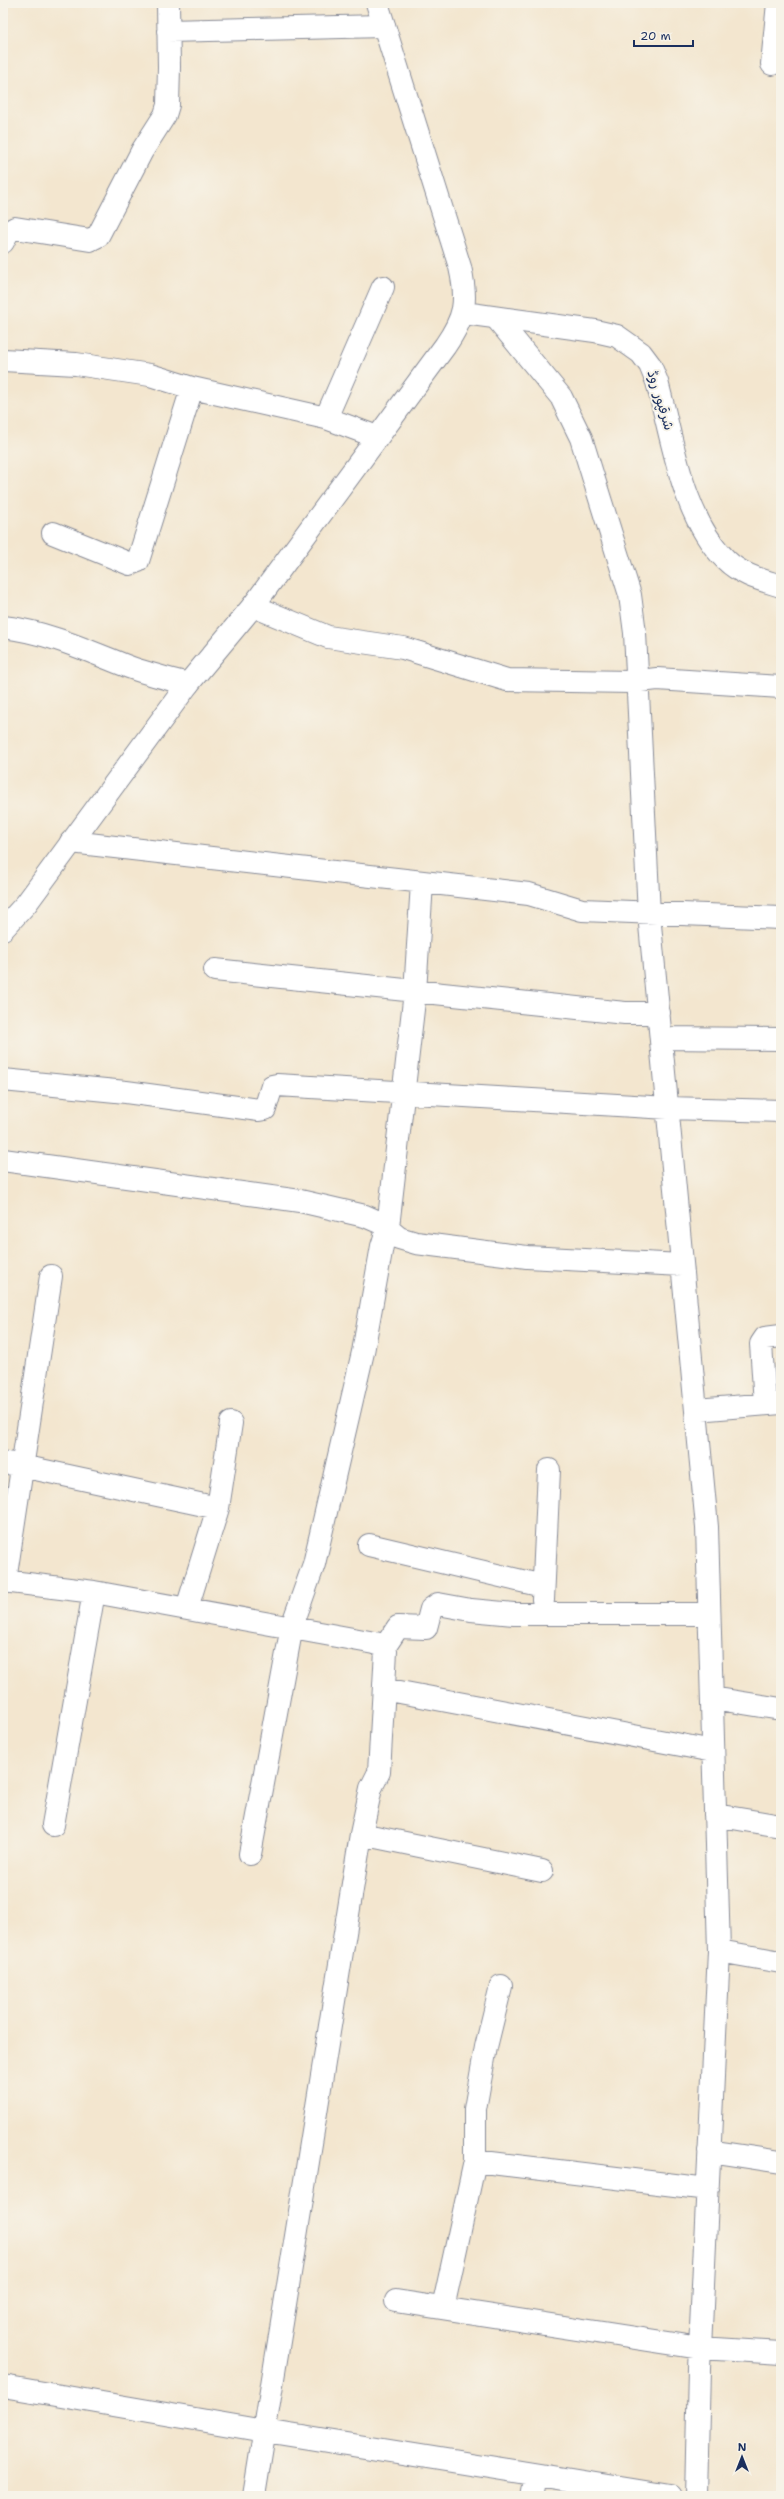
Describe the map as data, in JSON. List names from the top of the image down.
{
  "streets": {
    "street": ["شرقپور روڈ"]
  },
  "scale_bar": "20 m",
  "north": "top"
}
